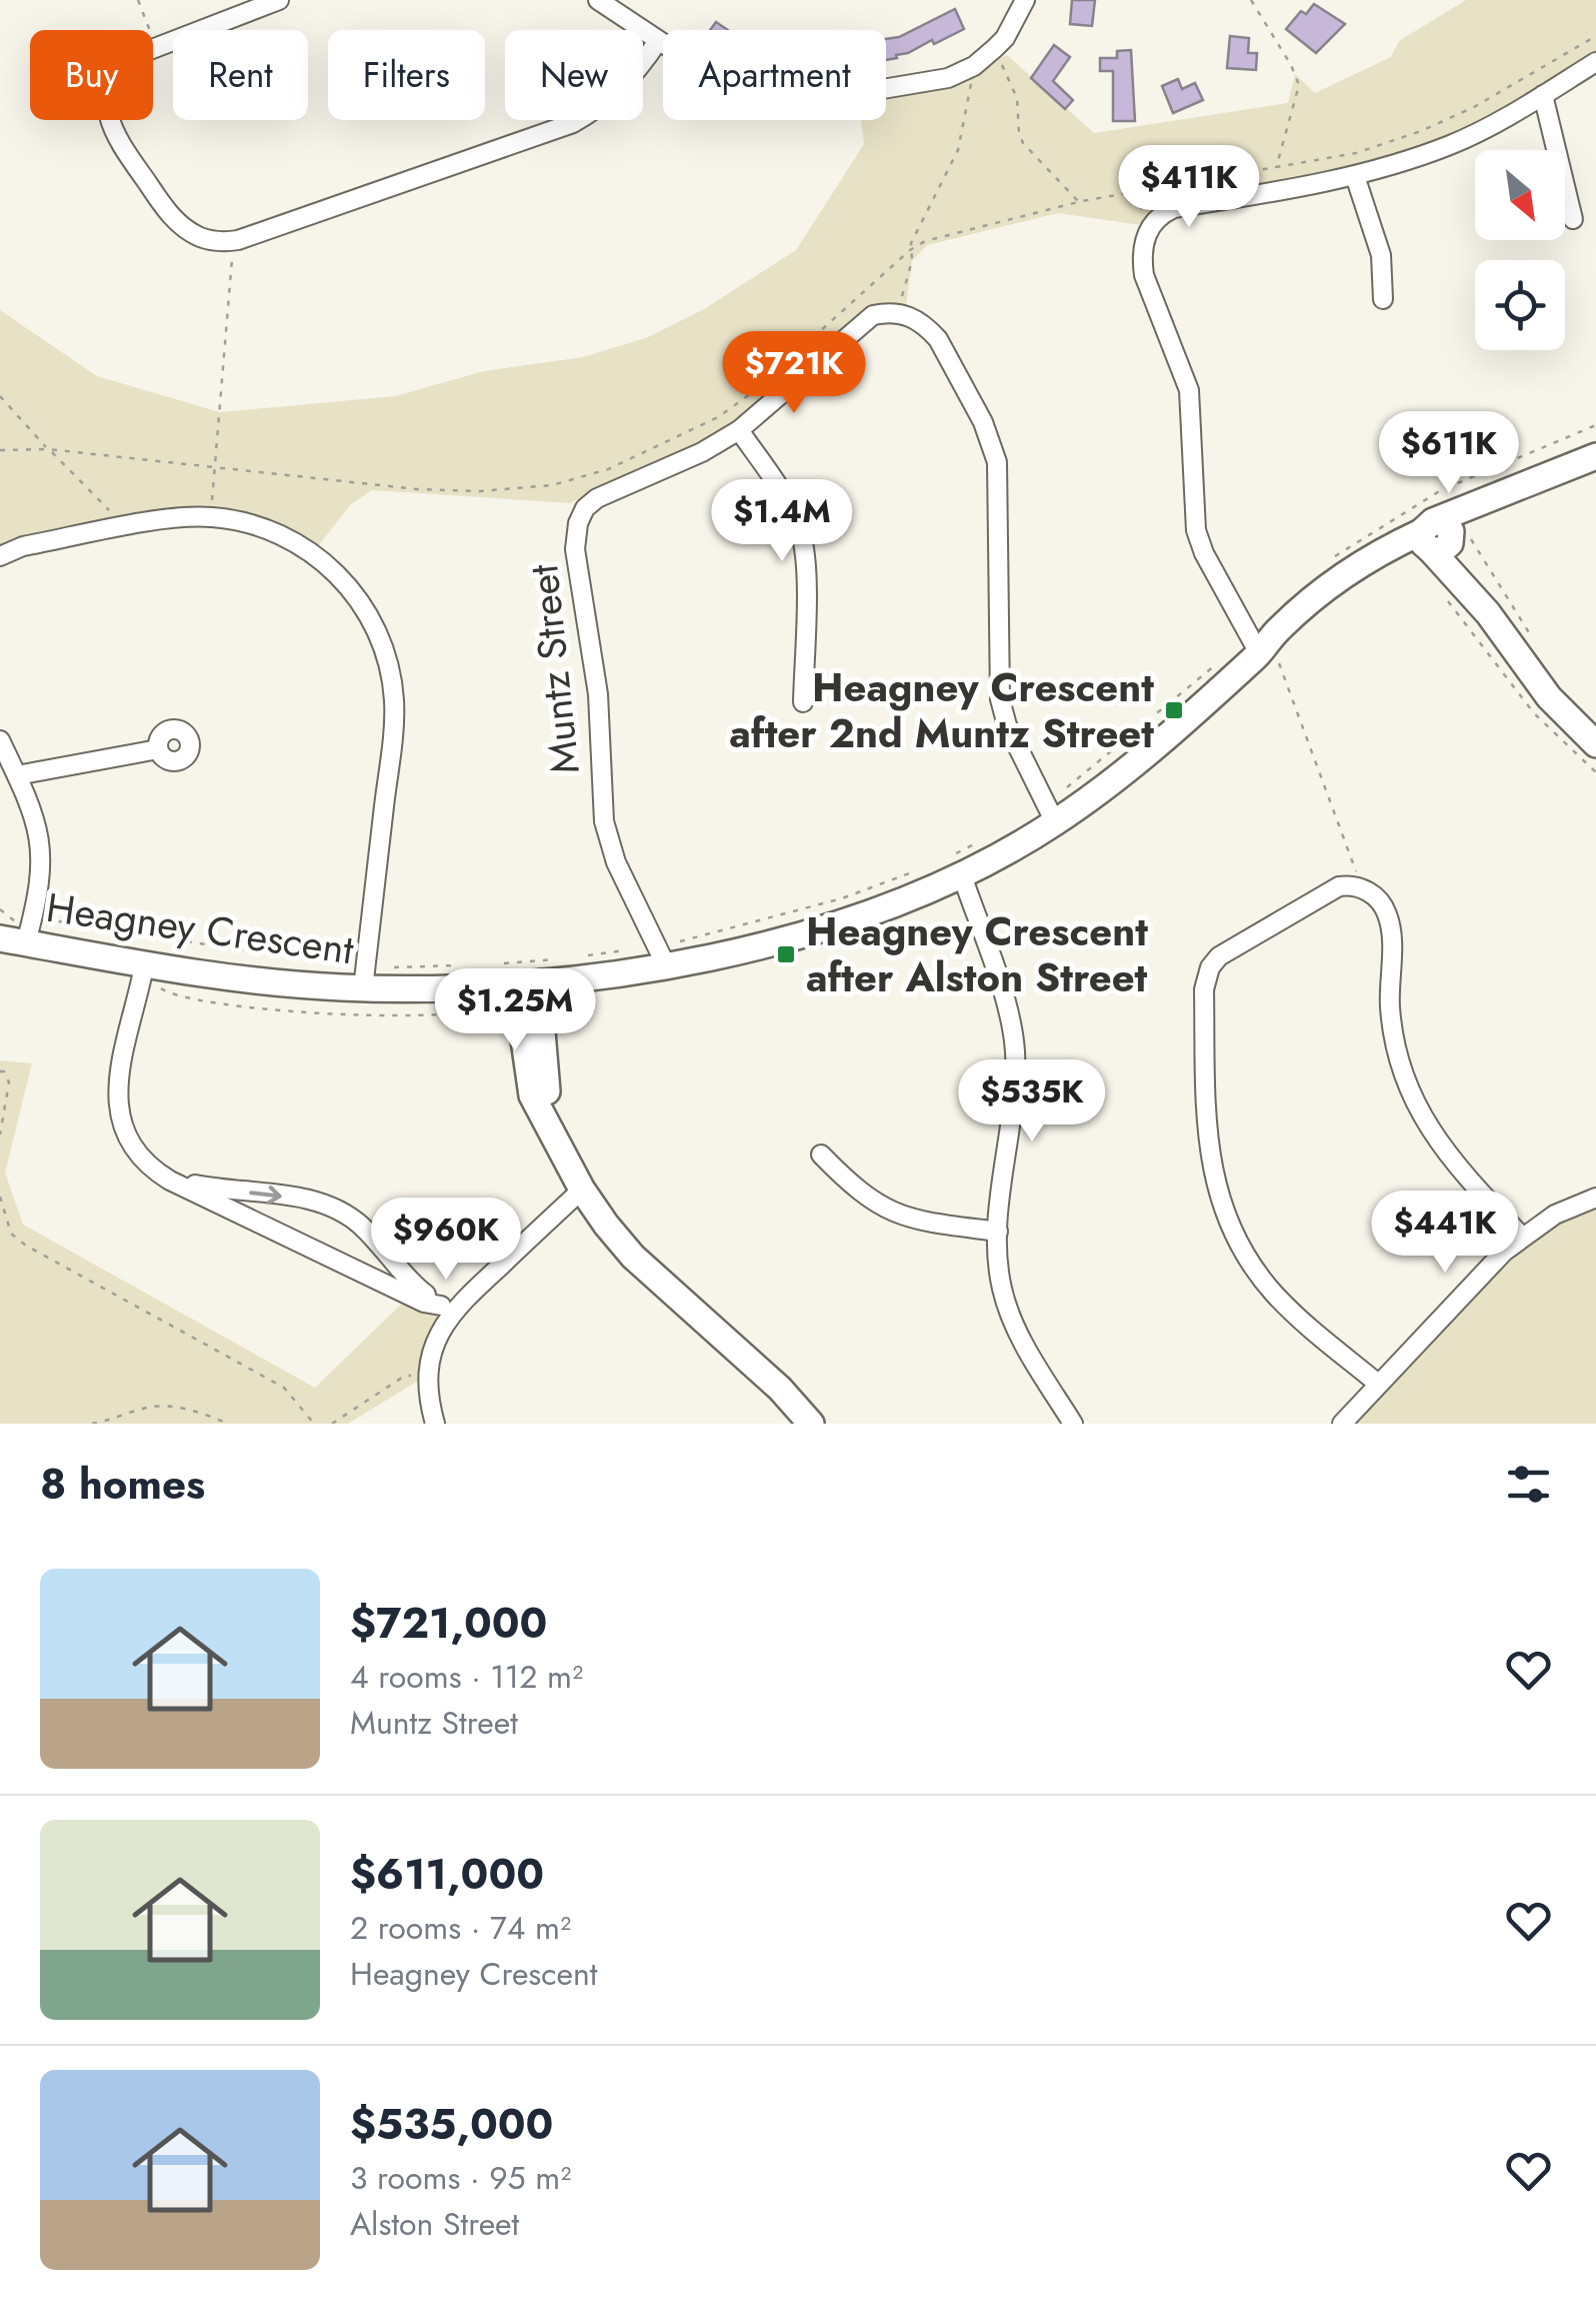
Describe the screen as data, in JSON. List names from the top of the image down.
{
  "streets": {
    "street": ["Muntz Street", "Heagney Crescent"]
  },
  "crossings": [
    ["Muntz Street", "Heagney Crescent"]
  ],
  "places": {
    "transit": ["Heagney Crescent after 2nd Muntz Street", "Heagney Crescent after Alston Street"]
  },
  "north": "bottom right",
  "page": {
    "chip": [
      "Buy",
      "Rent",
      "Filters",
      "New",
      "Apartment"
    ],
    "price": [
      "$411K",
      "$721K",
      "$611K",
      "$1.4M",
      "$1.25M",
      "$535K",
      "$441K",
      "$960K"
    ],
    "heading": "8 homes",
    "list": [
      {
        "name": "$721,000",
        "note": "4 rooms · 112 m² · Muntz Street"
      },
      {
        "name": "$611,000",
        "note": "2 rooms · 74 m² · Heagney Crescent"
      },
      {
        "name": "$535,000",
        "note": "3 rooms · 95 m² · Alston Street"
      }
    ]
  }
}
